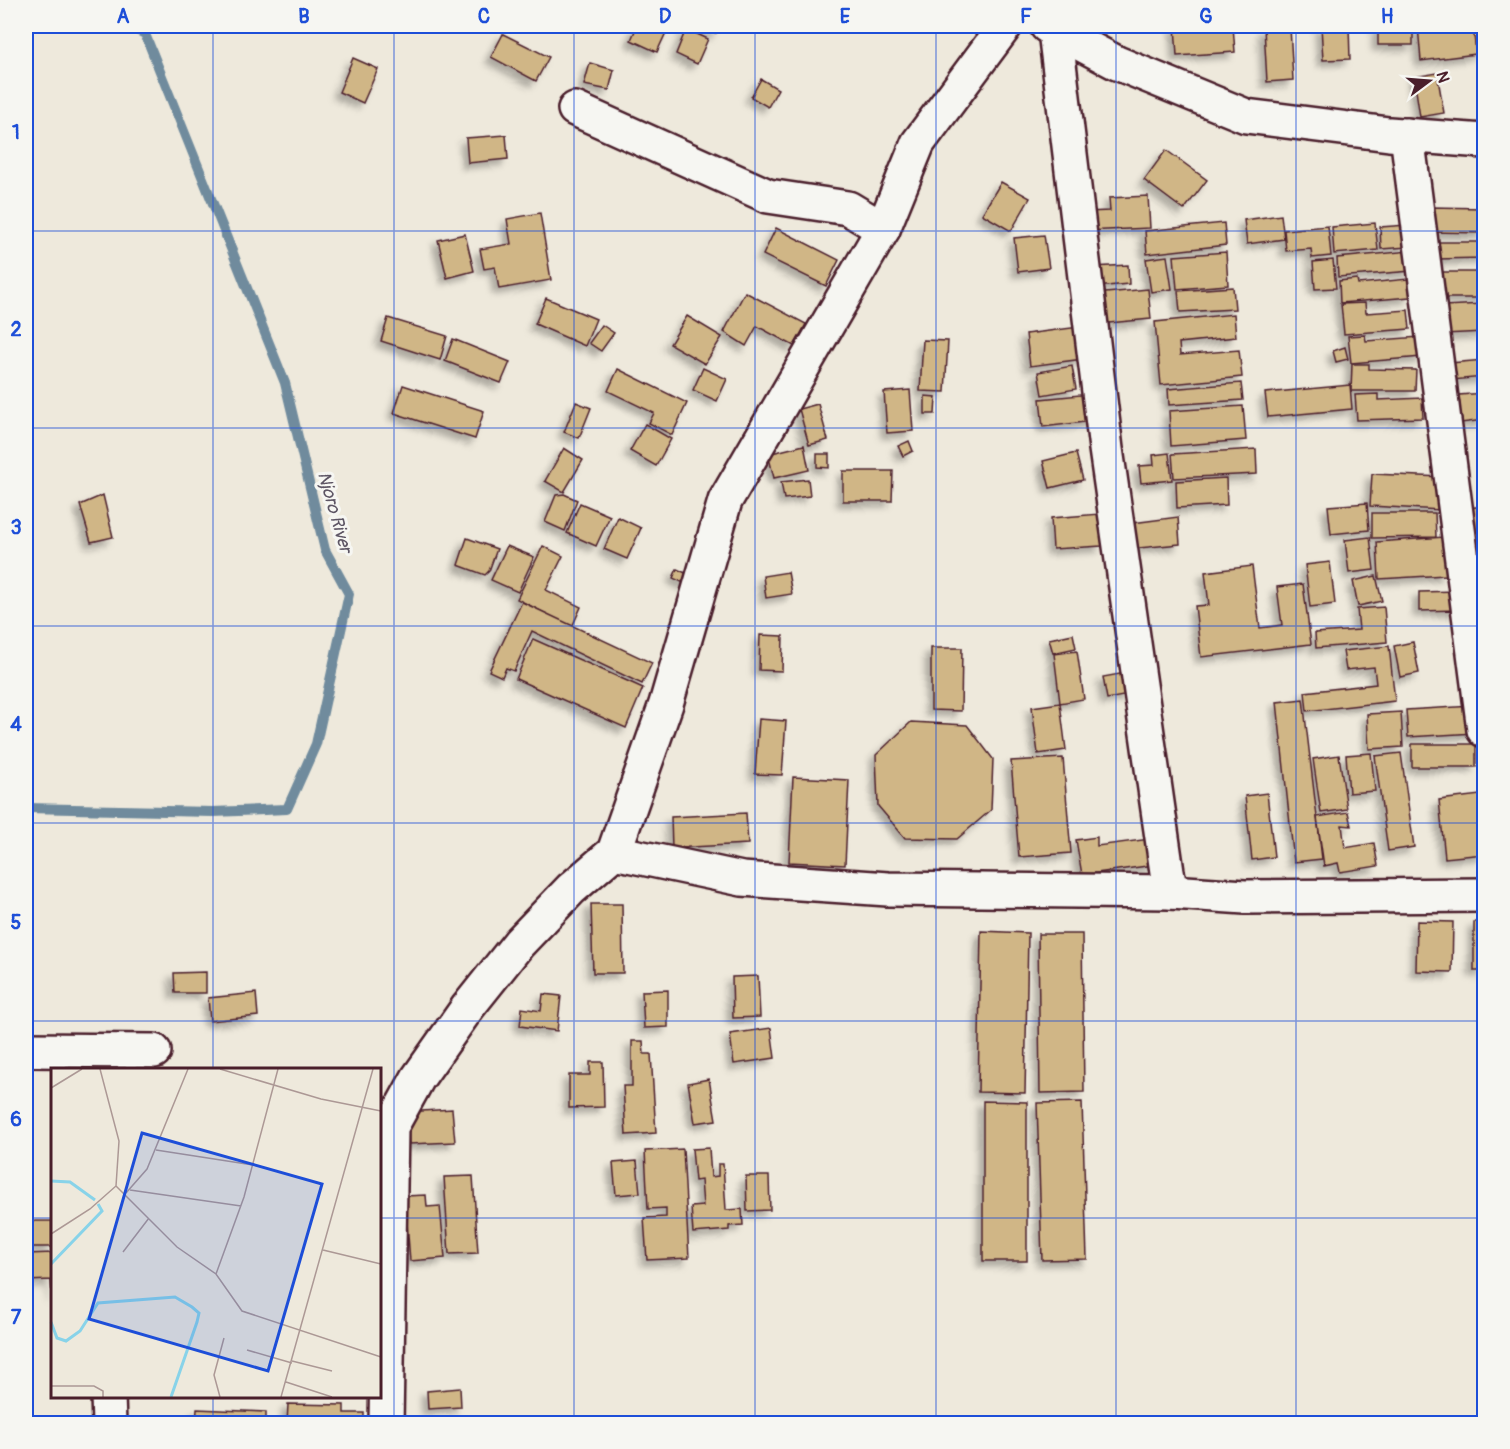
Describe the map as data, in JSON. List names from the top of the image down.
{
  "water": ["Njoro River"],
  "north": "right",
  "grid": {
    "columns": [
      "A",
      "B",
      "C",
      "D",
      "E",
      "F",
      "G",
      "H"
    ],
    "rows": [
      "1",
      "2",
      "3",
      "4",
      "5",
      "6",
      "7"
    ]
  }
}
